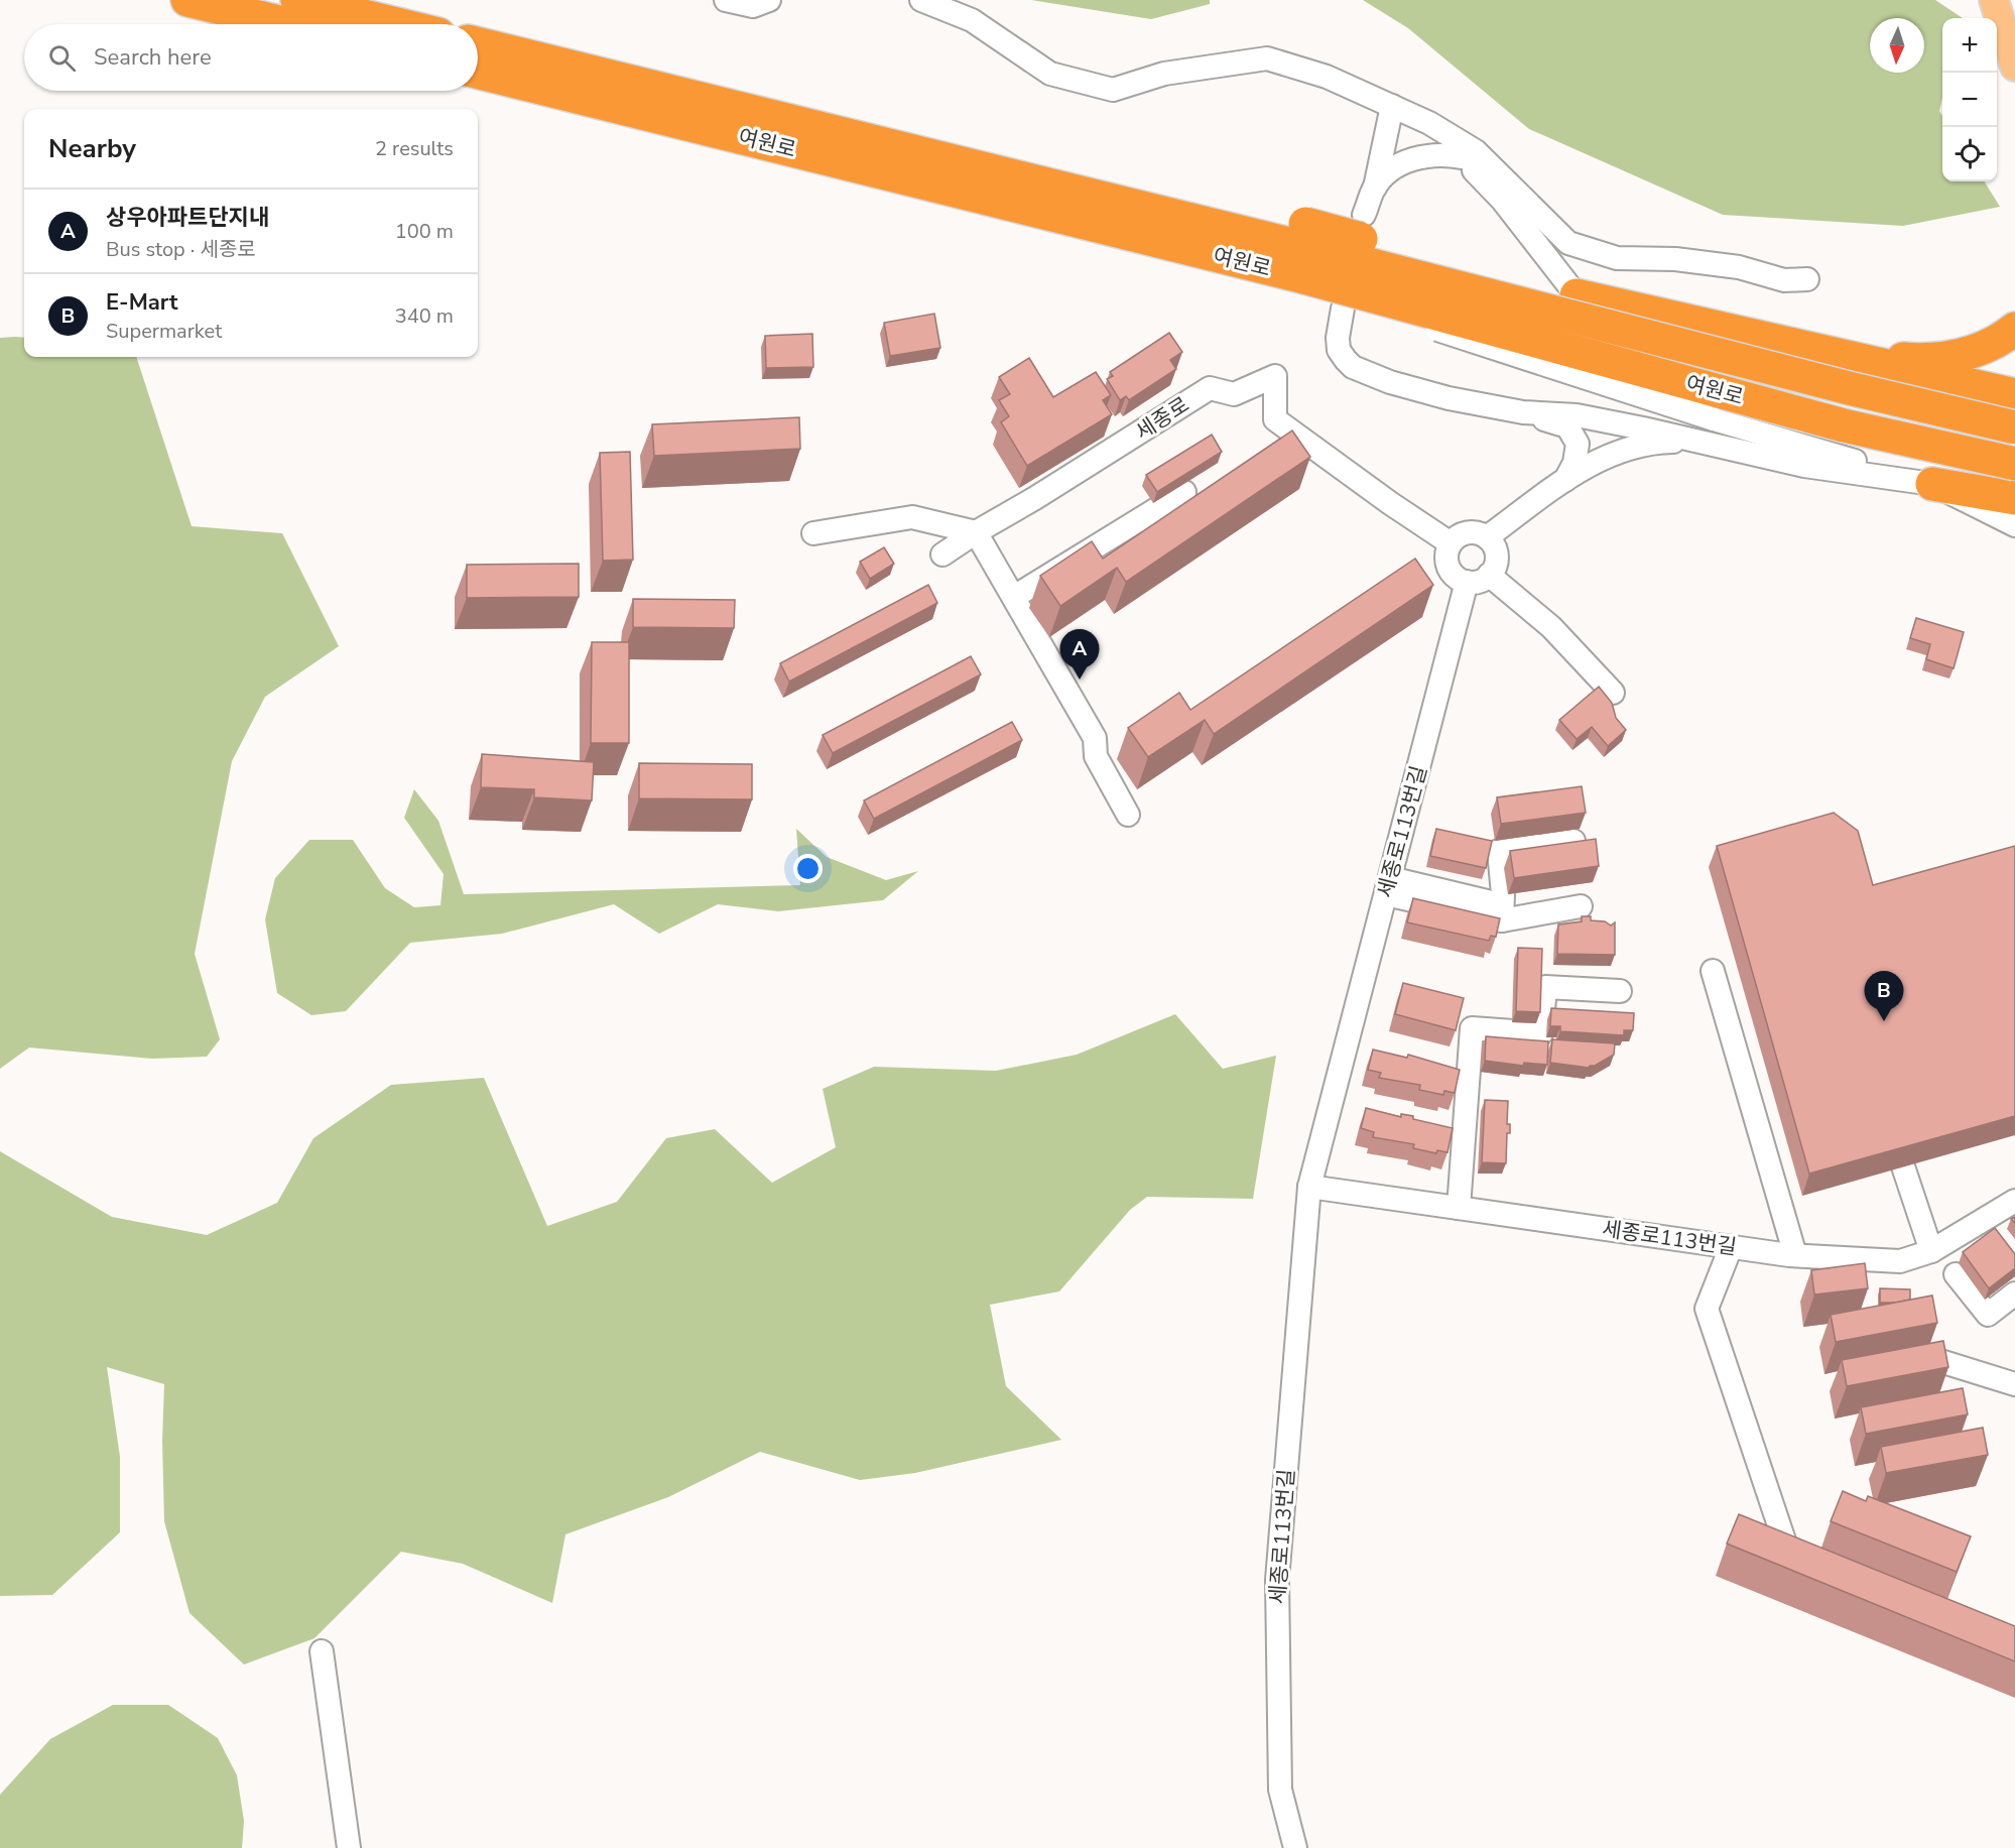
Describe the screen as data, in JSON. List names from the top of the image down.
{
  "streets": {
    "highway": ["여원로"],
    "street": ["세종로", "세종로113번길"]
  },
  "crossings": [
    ["세종로", "세종로113번길"]
  ],
  "north": "bottom",
  "page": {
    "map_buttons": ["+", "−"],
    "search": "Search here",
    "heading": ["Nearby", "2 results"],
    "list": [
      {
        "mark": "A",
        "name": "상우아파트단지내",
        "note": "Bus stop · 세종로",
        "value": "100 m"
      },
      {
        "mark": "B",
        "name": "E-Mart",
        "note": "Supermarket",
        "value": "340 m"
      }
    ],
    "pins": ["A", "B"]
  }
}
